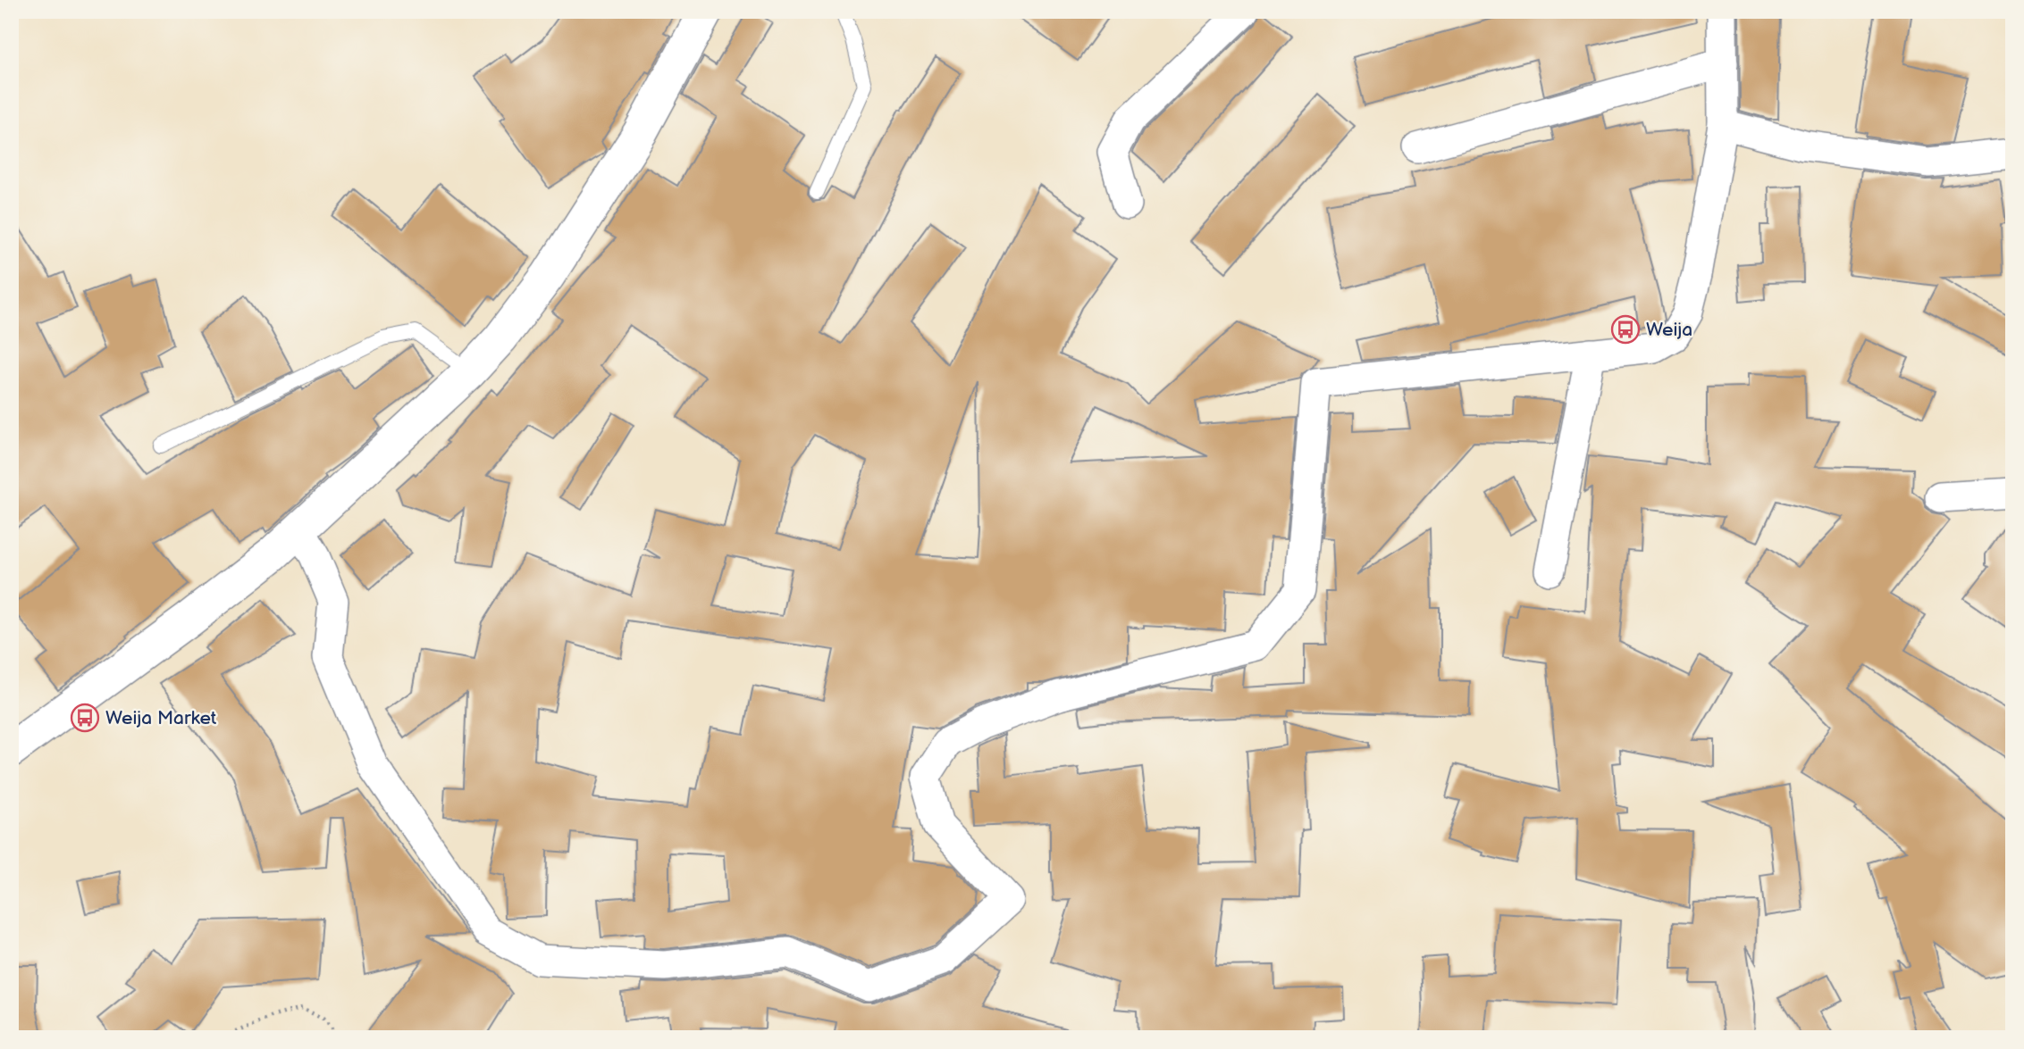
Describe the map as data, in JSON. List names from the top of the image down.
{
  "places": {
    "bus stop": ["Weija", "Weija Market"]
  }
}
